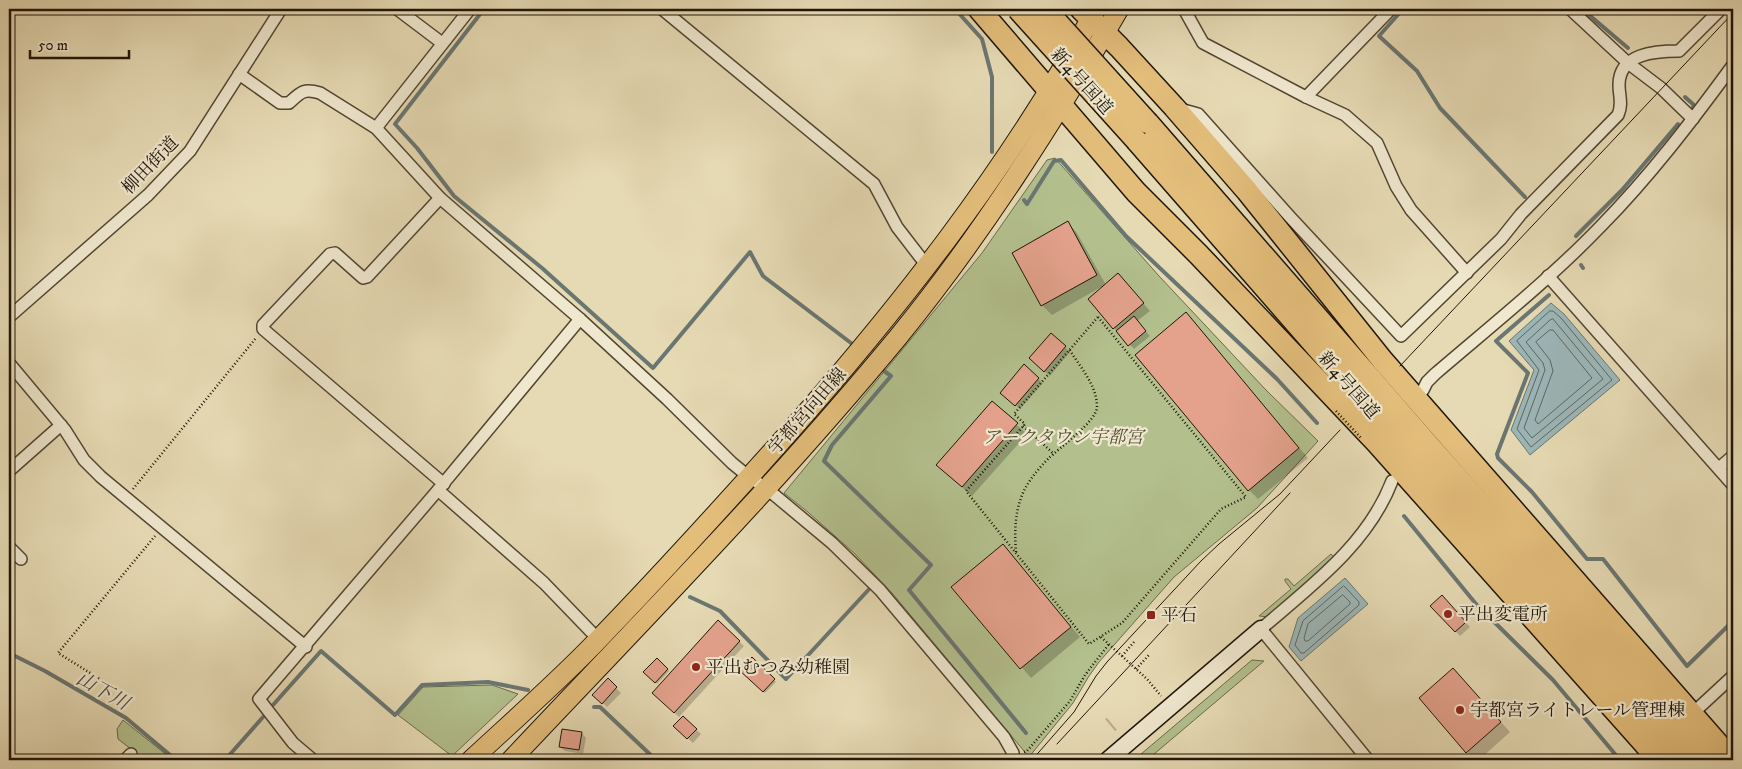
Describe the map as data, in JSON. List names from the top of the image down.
{
  "streets": {
    "highway": ["新4号国道"],
    "main road": ["宇都宮向田線"],
    "street": ["柳田街道"]
  },
  "water": ["山下川"],
  "parks": ["アークタウン宇都宮"],
  "places": {
    "other": ["平出変電所", "平出むつみ幼稚園", "宇都宮ライトレール管理棟"],
    "transit": ["平石"]
  },
  "scale_bar": "50 m"
}
